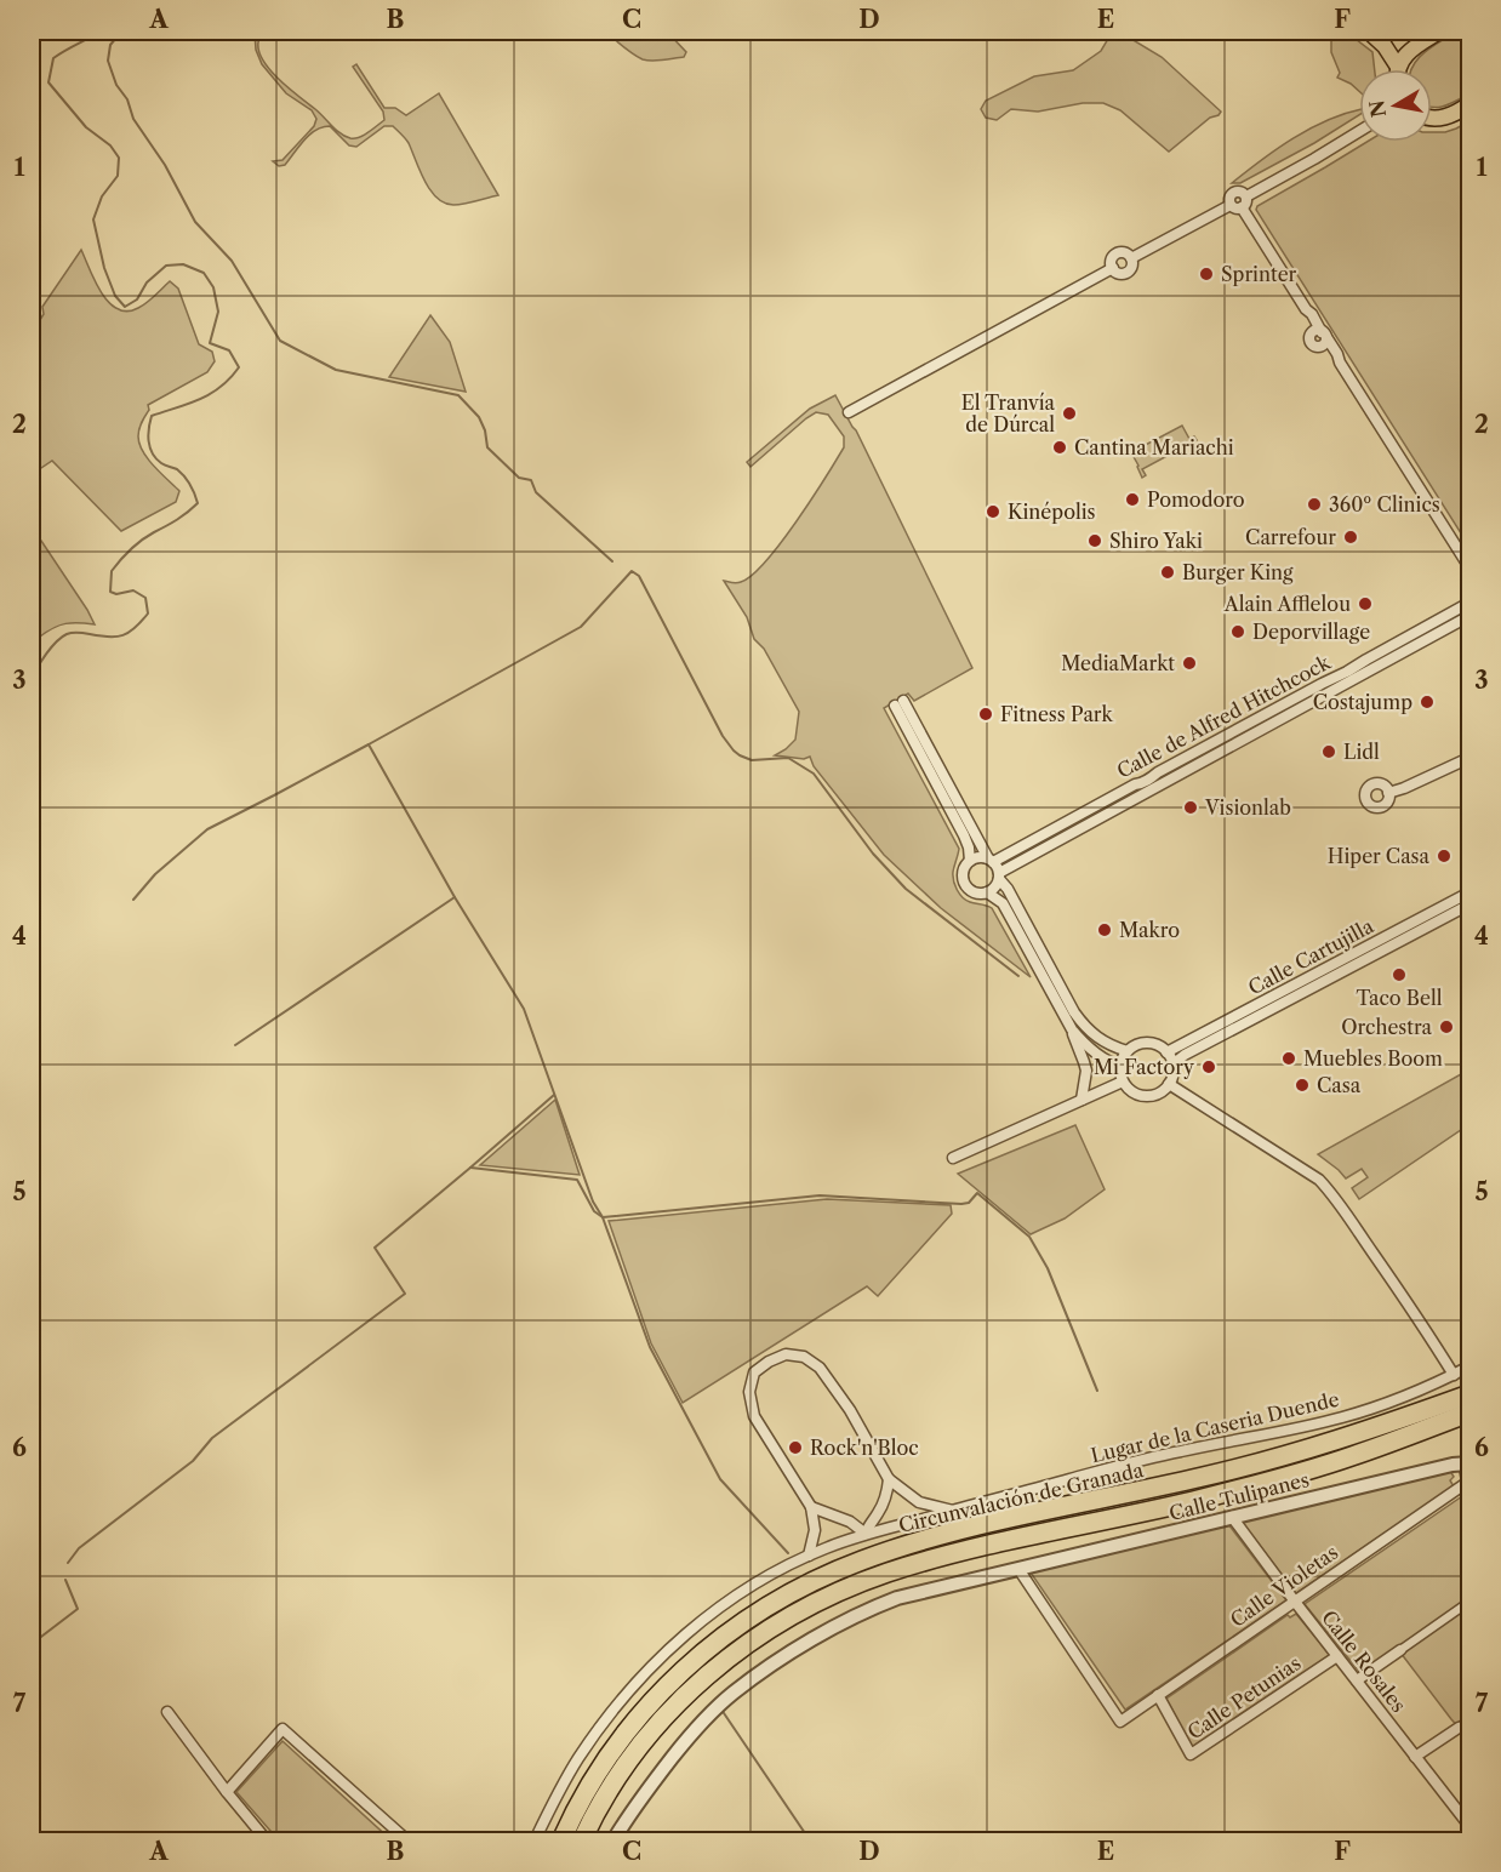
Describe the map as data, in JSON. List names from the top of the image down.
{
  "streets": {
    "highway": ["Circunvalación de Granada"],
    "street": [
      "Calle de Alfred Hitchcock",
      "Calle Cartujilla",
      "Lugar de la Caseria Duende",
      "Calle Tulipanes",
      "Calle Violetas",
      "Calle Rosales",
      "Calle Petunias"
    ]
  },
  "crossings": [
    ["Calle Tulipanes", "Calle Violetas"],
    ["Calle Tulipanes", "Calle Rosales"],
    ["Calle Violetas", "Calle Rosales"],
    ["Calle Violetas", "Calle Petunias"],
    ["Calle Rosales", "Calle Petunias"]
  ],
  "places": [
    "Sprinter",
    "El Tranvía de Dúrcal",
    "Cantina Mariachi",
    "Pomodoro",
    "360º Clinics",
    "Kinépolis",
    "Carrefour",
    "Shiro Yaki",
    "Burger King",
    "Alain Afflelou",
    "Deporvillage",
    "MediaMarkt",
    "Costajump",
    "Fitness Park",
    "Lidl",
    "Visionlab",
    "Hiper Casa",
    "Makro",
    "Taco Bell",
    "Orchestra",
    "Muebles Boom",
    "Mi Factory",
    "Casa",
    "Rock'n'Bloc"
  ],
  "north": "left",
  "grid": {
    "columns": [
      "A",
      "B",
      "C",
      "D",
      "E",
      "F"
    ],
    "rows": [
      "1",
      "2",
      "3",
      "4",
      "5",
      "6",
      "7"
    ]
  }
}
